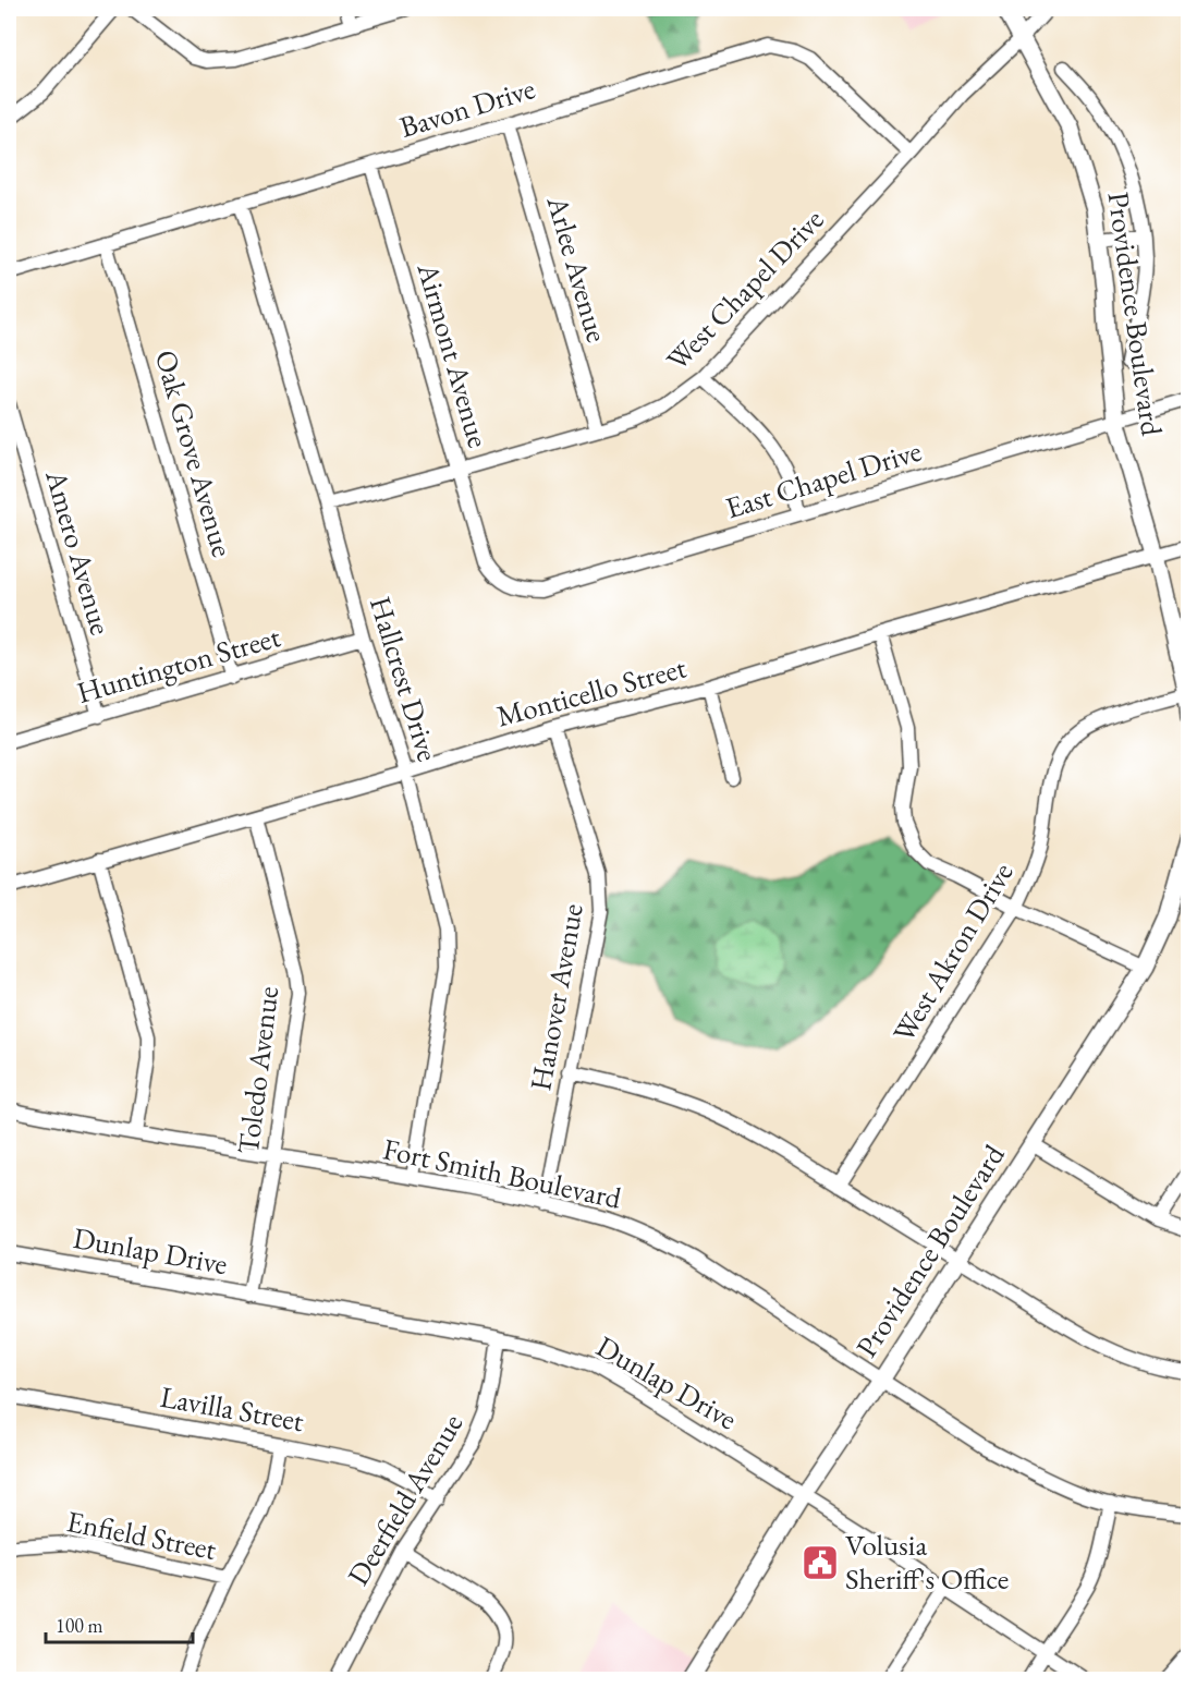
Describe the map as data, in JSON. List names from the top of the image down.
{
  "streets": {
    "main road": ["Providence Boulevard"],
    "street": [
      "Bavon Drive",
      "Arlee Avenue",
      "West Chapel Drive",
      "Airmont Avenue",
      "Oak Grove Avenue",
      "East Chapel Drive",
      "Amero Avenue",
      "Huntington Street",
      "Hallcrest Drive",
      "Monticello Street",
      "West Akron Drive",
      "Hanover Avenue",
      "Toledo Avenue",
      "Fort Smith Boulevard",
      "Dunlap Drive",
      "Lavilla Street",
      "Deerfield Avenue",
      "Enfield Street"
    ]
  },
  "crossings": [
    ["Bavon Drive", "Arlee Avenue"],
    ["Bavon Drive", "West Chapel Drive"],
    ["Bavon Drive", "Airmont Avenue"],
    ["Bavon Drive", "Oak Grove Avenue"],
    ["Bavon Drive", "Hallcrest Drive"],
    ["Arlee Avenue", "West Chapel Drive"],
    ["West Chapel Drive", "Providence Boulevard"],
    ["West Chapel Drive", "Airmont Avenue"],
    ["West Chapel Drive", "Hallcrest Drive"],
    ["Providence Boulevard", "East Chapel Drive"],
    ["Providence Boulevard", "Monticello Street"],
    ["Providence Boulevard", "West Akron Drive"],
    ["Providence Boulevard", "Fort Smith Boulevard"],
    ["Providence Boulevard", "Dunlap Drive"],
    ["Airmont Avenue", "East Chapel Drive"],
    ["Oak Grove Avenue", "Huntington Street"],
    ["Amero Avenue", "Huntington Street"],
    ["Huntington Street", "Hallcrest Drive"],
    ["Hallcrest Drive", "Monticello Street"],
    ["Hallcrest Drive", "Fort Smith Boulevard"],
    ["Monticello Street", "Hanover Avenue"],
    ["Monticello Street", "Toledo Avenue"],
    ["Hanover Avenue", "Fort Smith Boulevard"],
    ["Toledo Avenue", "Fort Smith Boulevard"],
    ["Toledo Avenue", "Dunlap Drive"],
    ["Dunlap Drive", "Deerfield Avenue"],
    ["Lavilla Street", "Deerfield Avenue"]
  ],
  "places": {
    "public building": ["Volusia Sheriff's Office"]
  },
  "scale_bar": "100 m"
}
